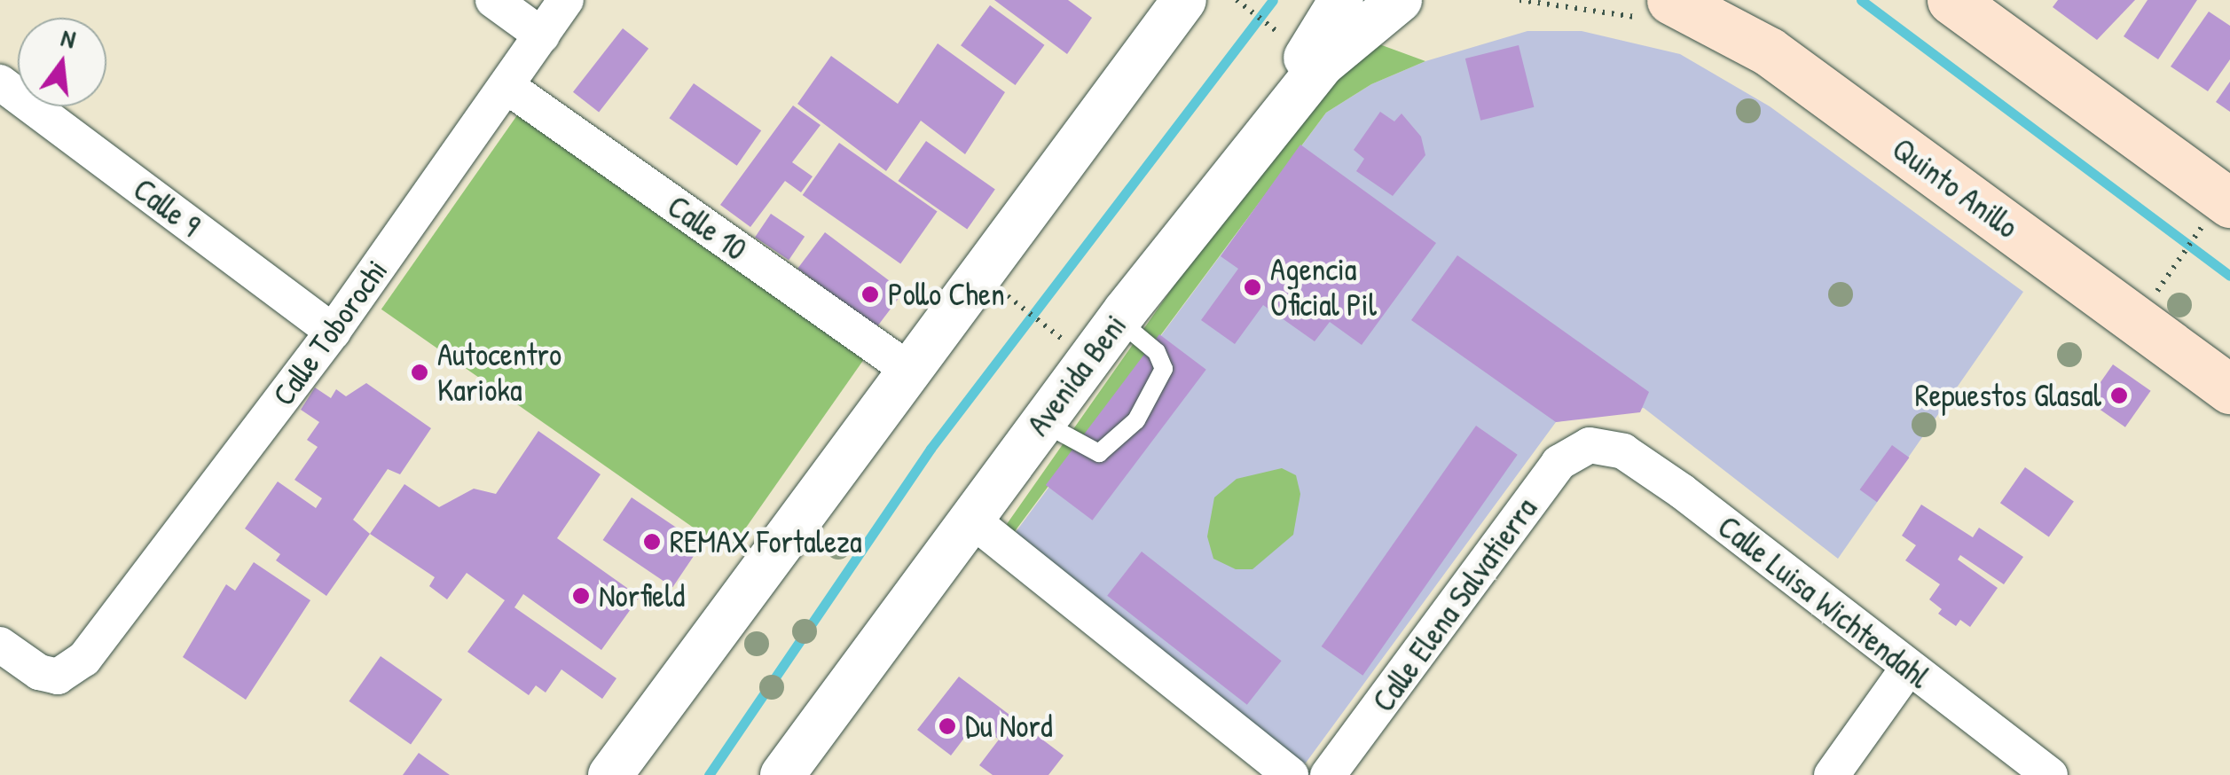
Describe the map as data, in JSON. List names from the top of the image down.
{
  "streets": {
    "main road": ["Quinto Anillo"],
    "street": [
      "Calle 9",
      "Calle 10",
      "Calle Toborochi",
      "Avenida Beni",
      "Calle Luisa Wichtendahl",
      "Calle Elena Salvatierra"
    ]
  },
  "crossings": [
    ["Calle 9", "Calle Toborochi"],
    ["Calle 10", "Calle Toborochi"],
    ["Calle Luisa Wichtendahl", "Calle Elena Salvatierra"]
  ],
  "places": [
    "Agencia Oficial Pil",
    "Pollo Chen",
    "Autocentro Karioka",
    "Repuestos Glasal",
    "REMAX Fortaleza",
    "Norfield",
    "Du Nord"
  ],
  "north": "top"
}
